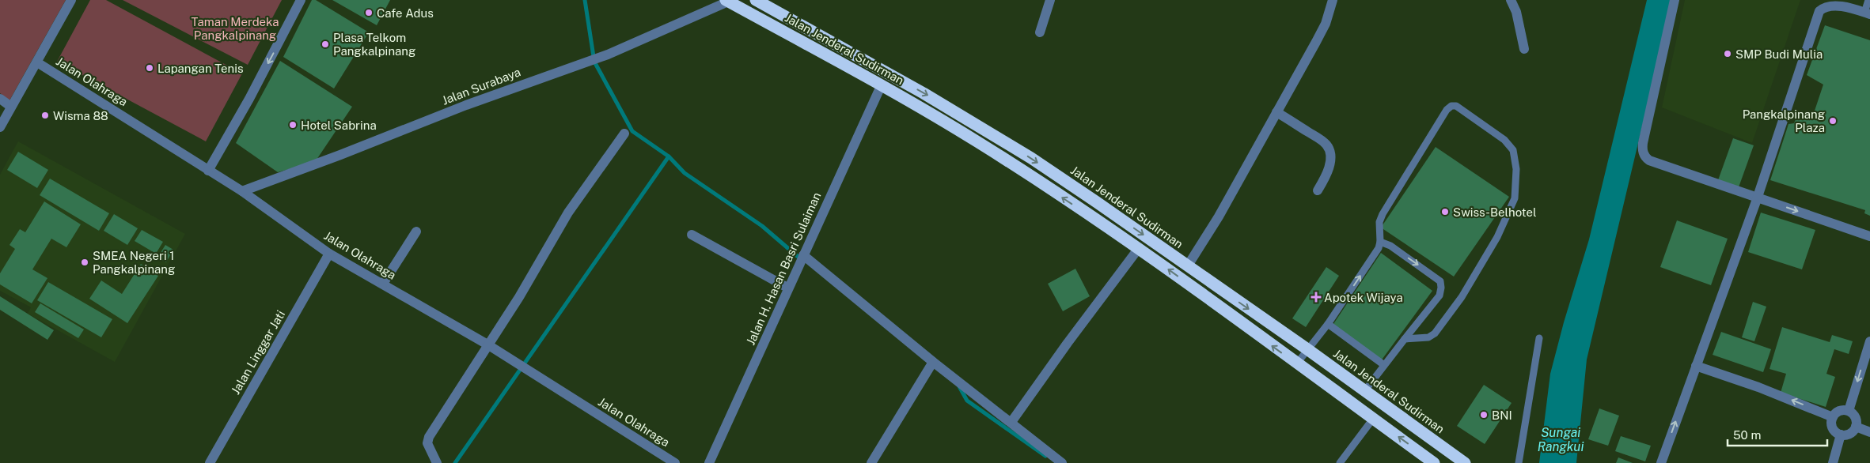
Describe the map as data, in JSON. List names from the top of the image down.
{
  "streets": {
    "highway": ["Jalan Jenderal Sudirman"],
    "street": [
      "Jalan Olahraga",
      "Jalan Surabaya",
      "Jalan H. Hasan Basri Sulaiman",
      "Jalan Linggar Jati"
    ]
  },
  "crossings": [
    ["Jalan Jenderal Sudirman", "Jalan Surabaya"],
    ["Jalan Jenderal Sudirman", "Jalan H. Hasan Basri Sulaiman"],
    ["Jalan Olahraga", "Jalan Surabaya"],
    ["Jalan Olahraga", "Jalan Linggar Jati"]
  ],
  "water": ["Sungai Rangkui"],
  "parks": ["Taman Merdeka Pangkalpinang"],
  "places": {
    "other": [
      "Cafe Adus",
      "Plasa Telkom Pangkalpinang",
      "SMP Budi Mulia",
      "Lapangan Tenis",
      "Wisma 88",
      "Pangkalpinang Plaza",
      "Hotel Sabrina",
      "Swiss-Belhotel",
      "SMEA Negeri 1 Pangkalpinang",
      "BNI"
    ],
    "health": ["Apotek Wijaya"]
  },
  "scale_bar": "50 m"
}
